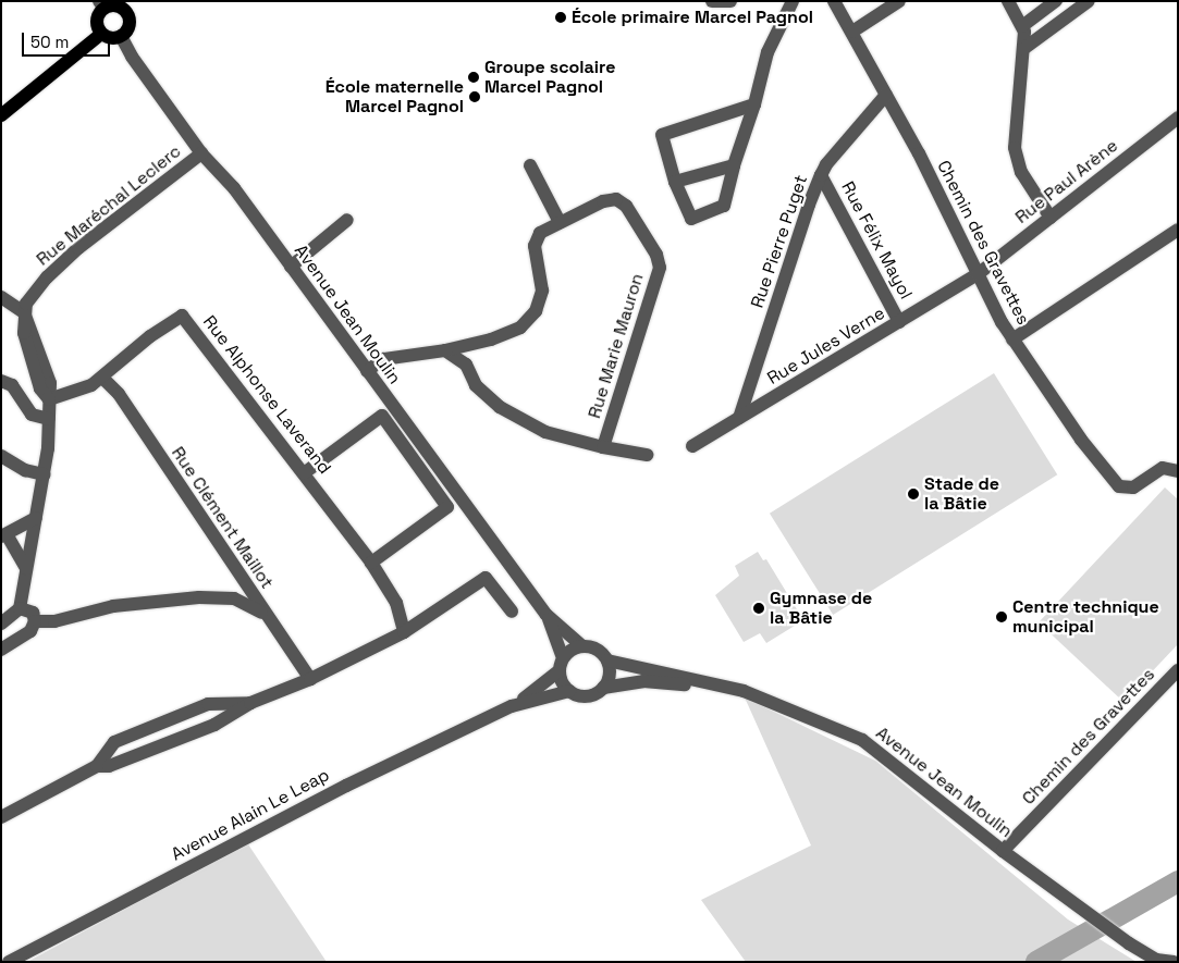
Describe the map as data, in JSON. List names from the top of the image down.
{
  "streets": {
    "street": [
      "Rue Paul Arène",
      "Rue Maréchal Leclerc",
      "Rue Félix Mayol",
      "Rue Pierre Puget",
      "Chemin des Gravettes",
      "Avenue Jean Moulin",
      "Rue Marie Mauron",
      "Rue Jules Verne",
      "Rue Alphonse Laverand",
      "Rue Clément Maillot",
      "Avenue Alain Le Leap"
    ]
  },
  "crossings": [
    ["Rue Paul Arène", "Chemin des Gravettes"],
    ["Rue Paul Arène", "Rue Jules Verne"],
    ["Rue Maréchal Leclerc", "Avenue Jean Moulin"],
    ["Rue Félix Mayol", "Rue Pierre Puget"],
    ["Rue Félix Mayol", "Rue Jules Verne"],
    ["Rue Pierre Puget", "Chemin des Gravettes"],
    ["Rue Pierre Puget", "Rue Jules Verne"],
    ["Chemin des Gravettes", "Avenue Jean Moulin"],
    ["Chemin des Gravettes", "Rue Jules Verne"],
    ["Avenue Jean Moulin", "Rue Marie Mauron"],
    ["Avenue Jean Moulin", "Avenue Alain Le Leap"],
    ["Rue Alphonse Laverand", "Rue Clément Maillot"]
  ],
  "places": [
    "École primaire Marcel Pagnol",
    "Groupe scolaire Marcel Pagnol",
    "École maternelle Marcel Pagnol",
    "Stade de la Bâtie",
    "Gymnase de la Bâtie",
    "Centre technique municipal"
  ],
  "scale_bar": "50 m"
}
